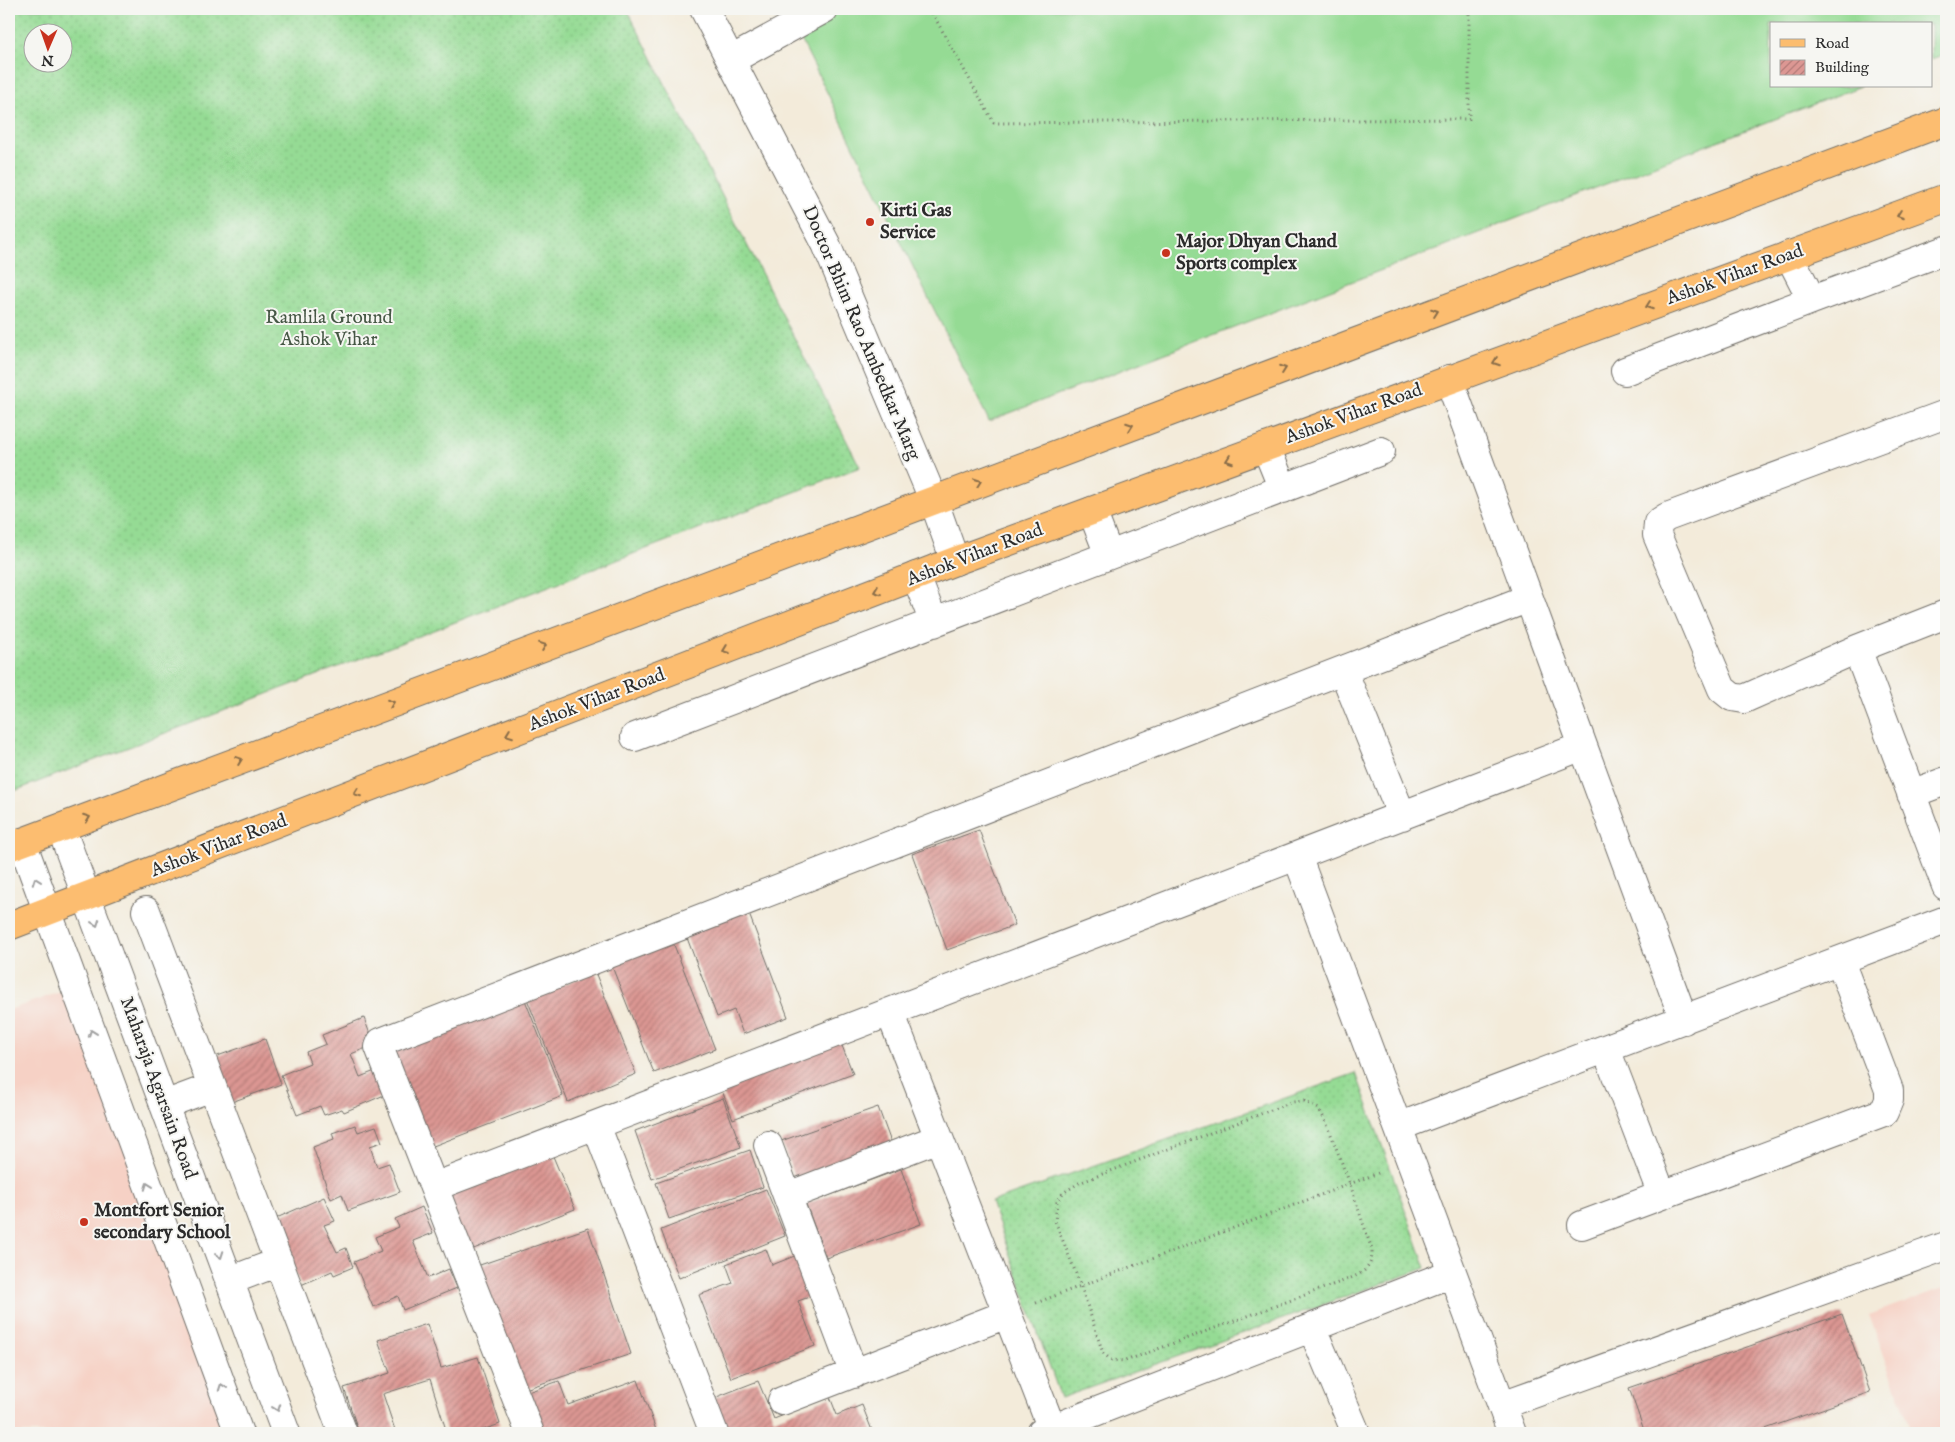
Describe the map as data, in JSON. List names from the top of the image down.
{
  "streets": {
    "main road": ["Ashok Vihar Road"],
    "street": ["Doctor Bhim Rao Ambedkar Marg", "Maharaja Agarsain Road"]
  },
  "crossings": [
    ["Ashok Vihar Road", "Doctor Bhim Rao Ambedkar Marg"],
    ["Ashok Vihar Road", "Maharaja Agarsain Road"]
  ],
  "parks": ["Ramlila Ground Ashok Vihar"],
  "places": ["Kirti Gas Service", "Major Dhyan Chand Sports complex", "Montfort Senior secondary School"],
  "legend": ["Road", "Building"],
  "north": "bottom"
}
